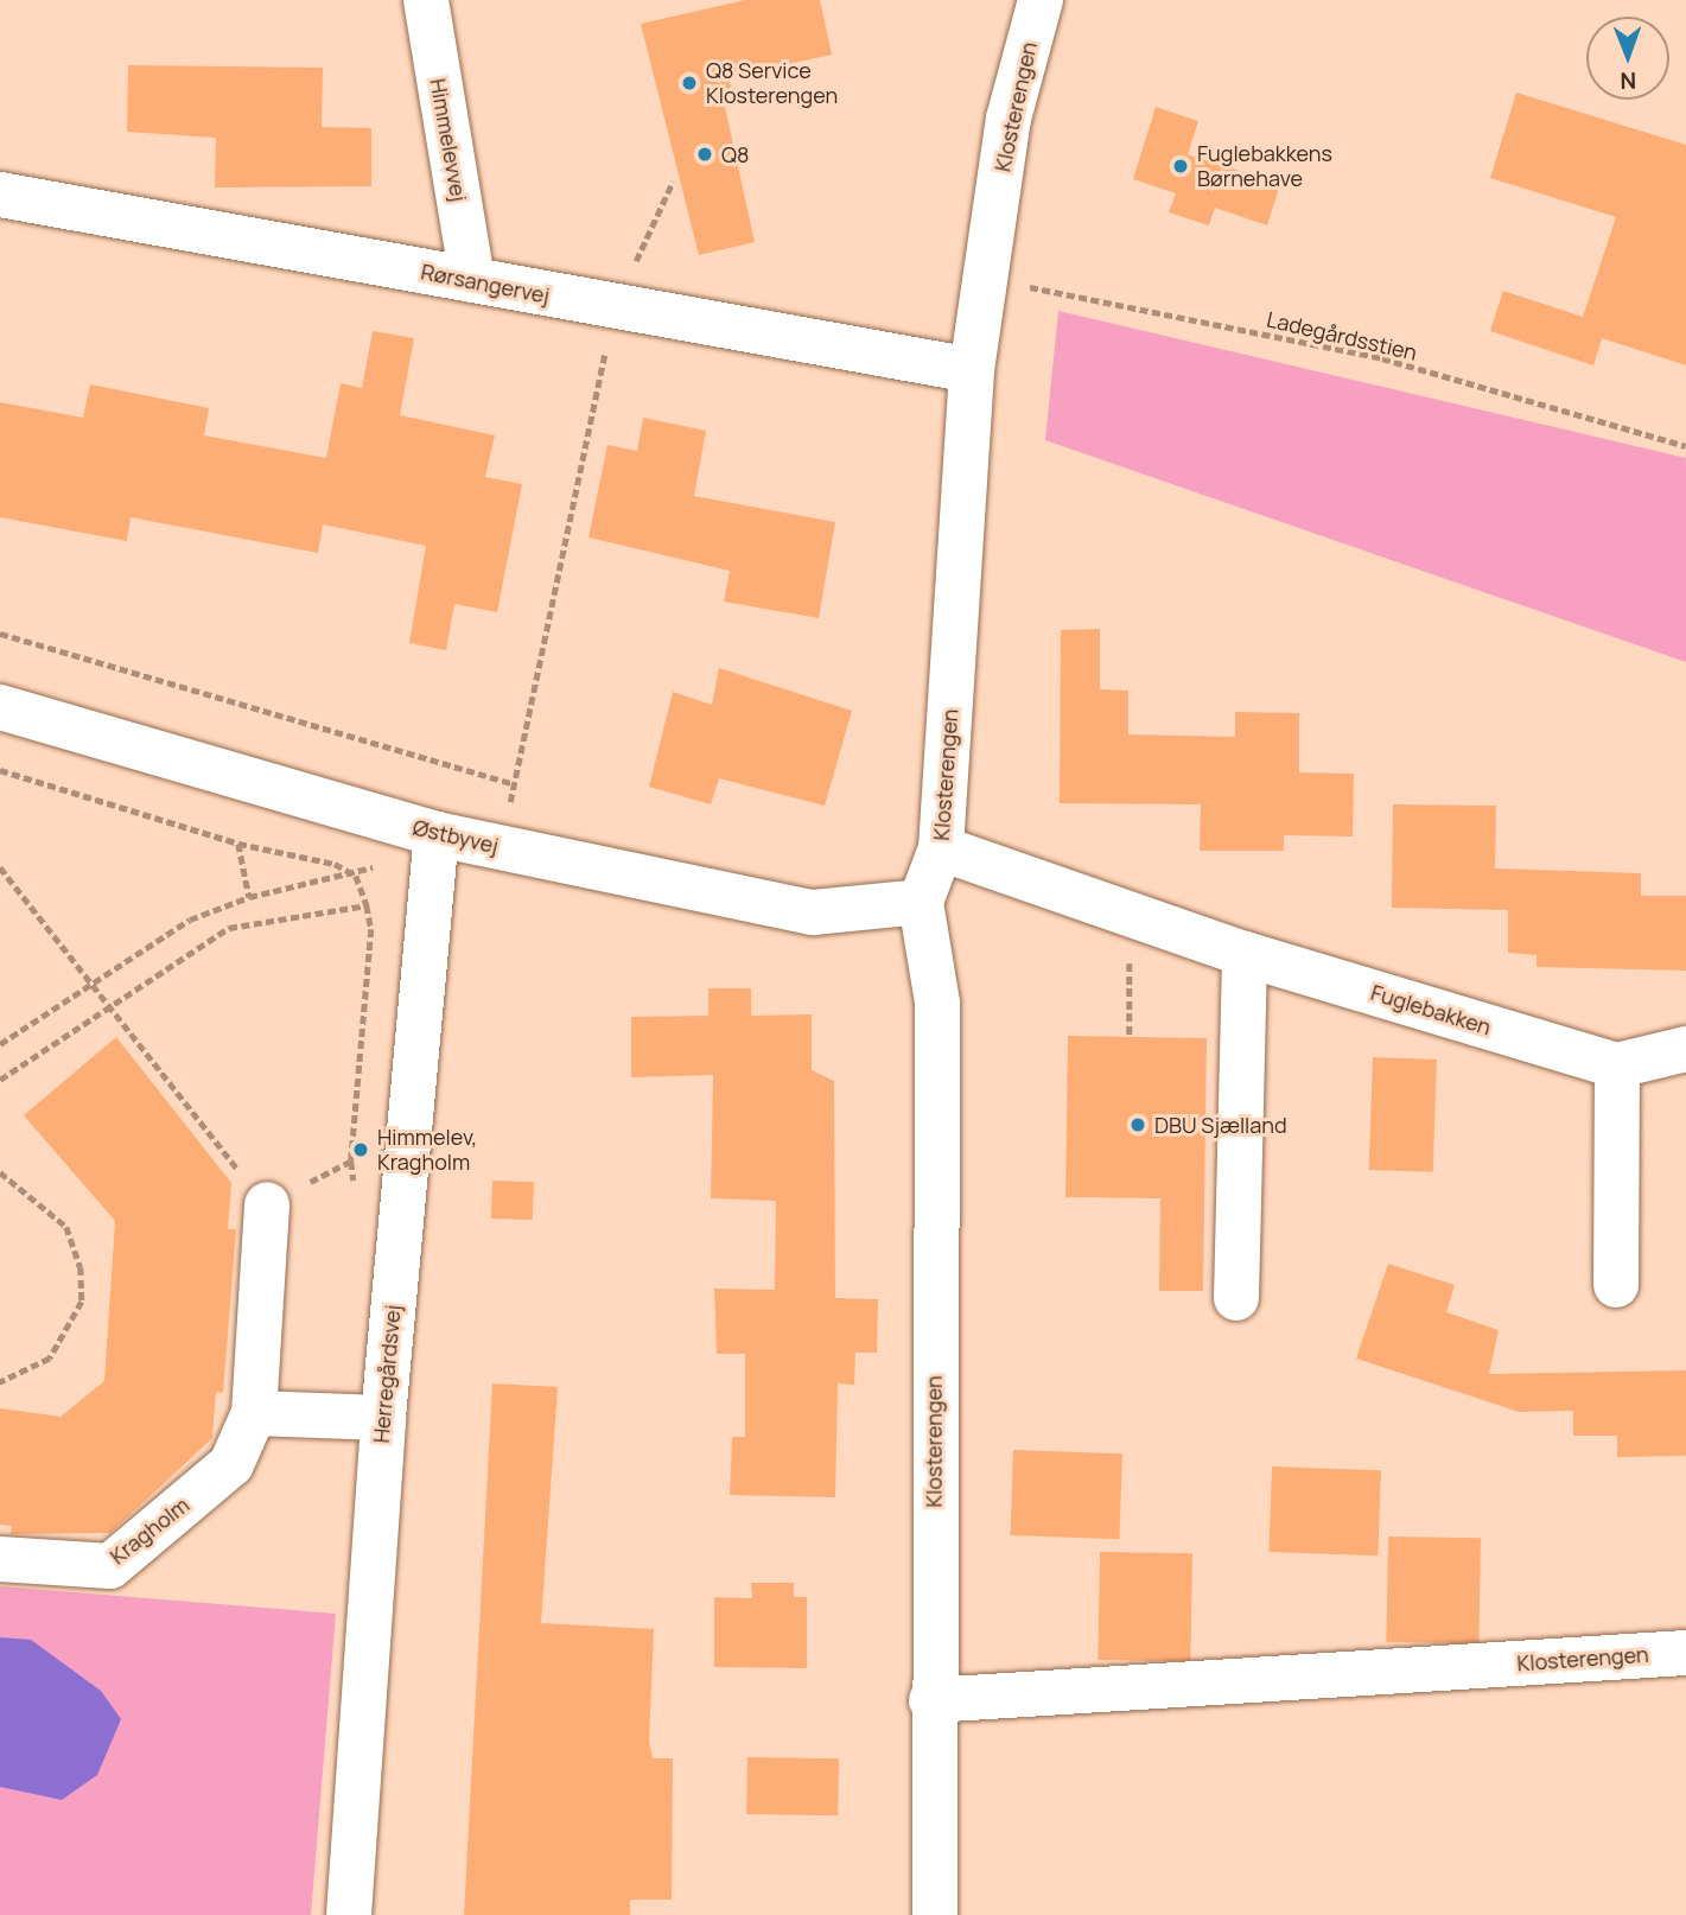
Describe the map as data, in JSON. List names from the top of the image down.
{
  "streets": {
    "street": [
      "Klosterengen",
      "Himmelevvej",
      "Rørsangervej",
      "Østbyvej",
      "Fuglebakken",
      "Herregårdsvej",
      "Kragholm"
    ],
    "path": ["Ladegårdsstien"]
  },
  "crossings": [
    ["Klosterengen", "Rørsangervej"],
    ["Klosterengen", "Ladegårdsstien"],
    ["Klosterengen", "Østbyvej"],
    ["Klosterengen", "Fuglebakken"],
    ["Himmelevvej", "Rørsangervej"],
    ["Østbyvej", "Herregårdsvej"]
  ],
  "places": [
    "Q8 Service Klosterengen",
    "Q8",
    "Fuglebakkens Børnehave",
    "DBU Sjælland",
    "Himmelev, Kragholm"
  ],
  "north": "bottom"
}
